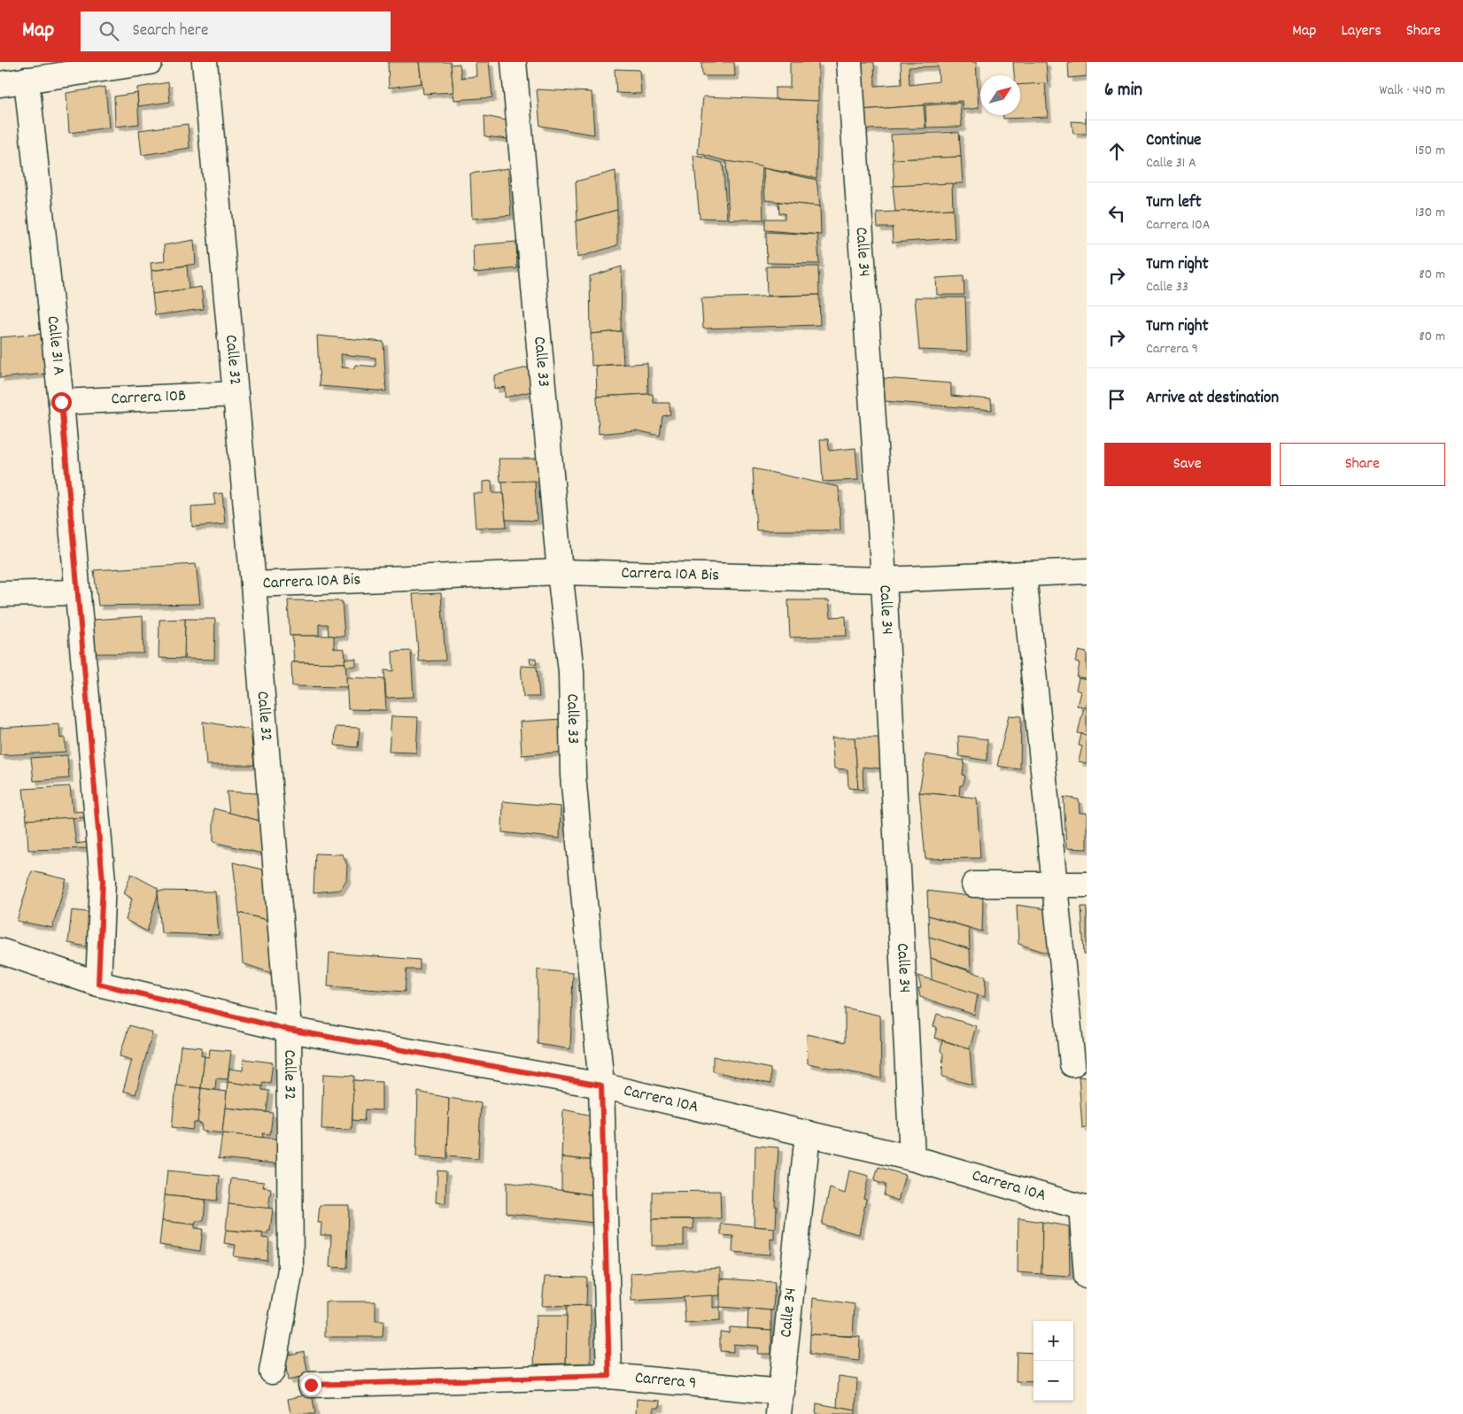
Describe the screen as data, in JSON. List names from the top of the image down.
{
  "streets": {
    "street": [
      "Calle 34",
      "Calle 31 A",
      "Calle 32",
      "Calle 33",
      "Carrera 10B",
      "Carrera 10A Bis",
      "Carrera 10A",
      "Carrera 9"
    ]
  },
  "crossings": [
    ["Calle 34", "Carrera 10A Bis"],
    ["Calle 34", "Carrera 10A"],
    ["Calle 34", "Carrera 9"],
    ["Calle 31 A", "Carrera 10B"],
    ["Calle 31 A", "Carrera 10A"],
    ["Calle 32", "Carrera 10B"],
    ["Calle 32", "Carrera 10A Bis"],
    ["Calle 32", "Carrera 10A"],
    ["Calle 33", "Carrera 10A Bis"],
    ["Calle 33", "Carrera 10A"],
    ["Calle 33", "Carrera 9"]
  ],
  "north": "top right",
  "page": {
    "header": "Map",
    "search": "Search here",
    "nav": ["Map", "Layers", "Share"],
    "heading": ["6 min", "Walk · 440 m"],
    "list": [
      ["Continue", "Calle 31 A", "150 m"],
      ["Turn left", "Carrera 10A", "130 m"],
      ["Turn right", "Calle 33", "80 m"],
      ["Turn right", "Carrera 9", "80 m"],
      "Arrive at destination"
    ],
    "buttons": ["Save", "Share"],
    "map_buttons": ["+", "−"]
  }
}
